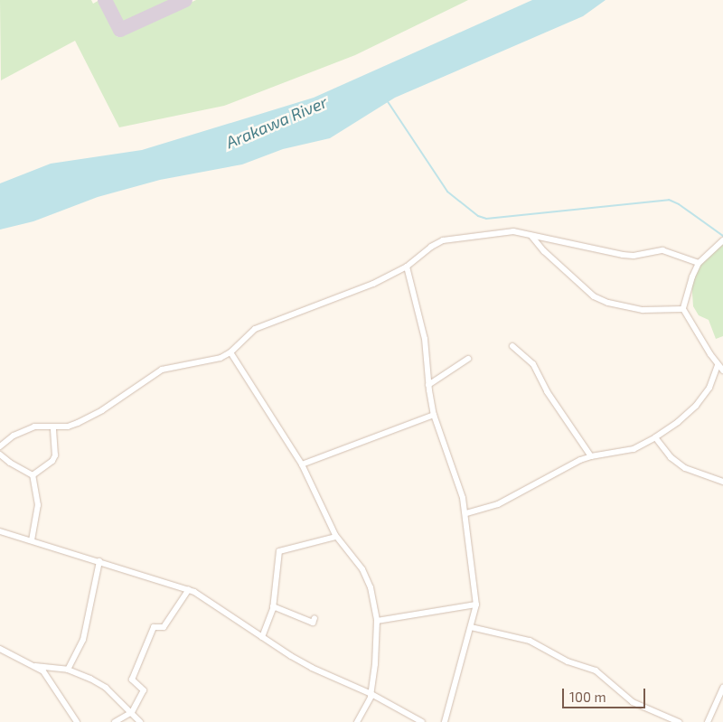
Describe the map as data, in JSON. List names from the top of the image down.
{
  "water": ["Arakawa River"],
  "scale_bar": "100 m"
}
